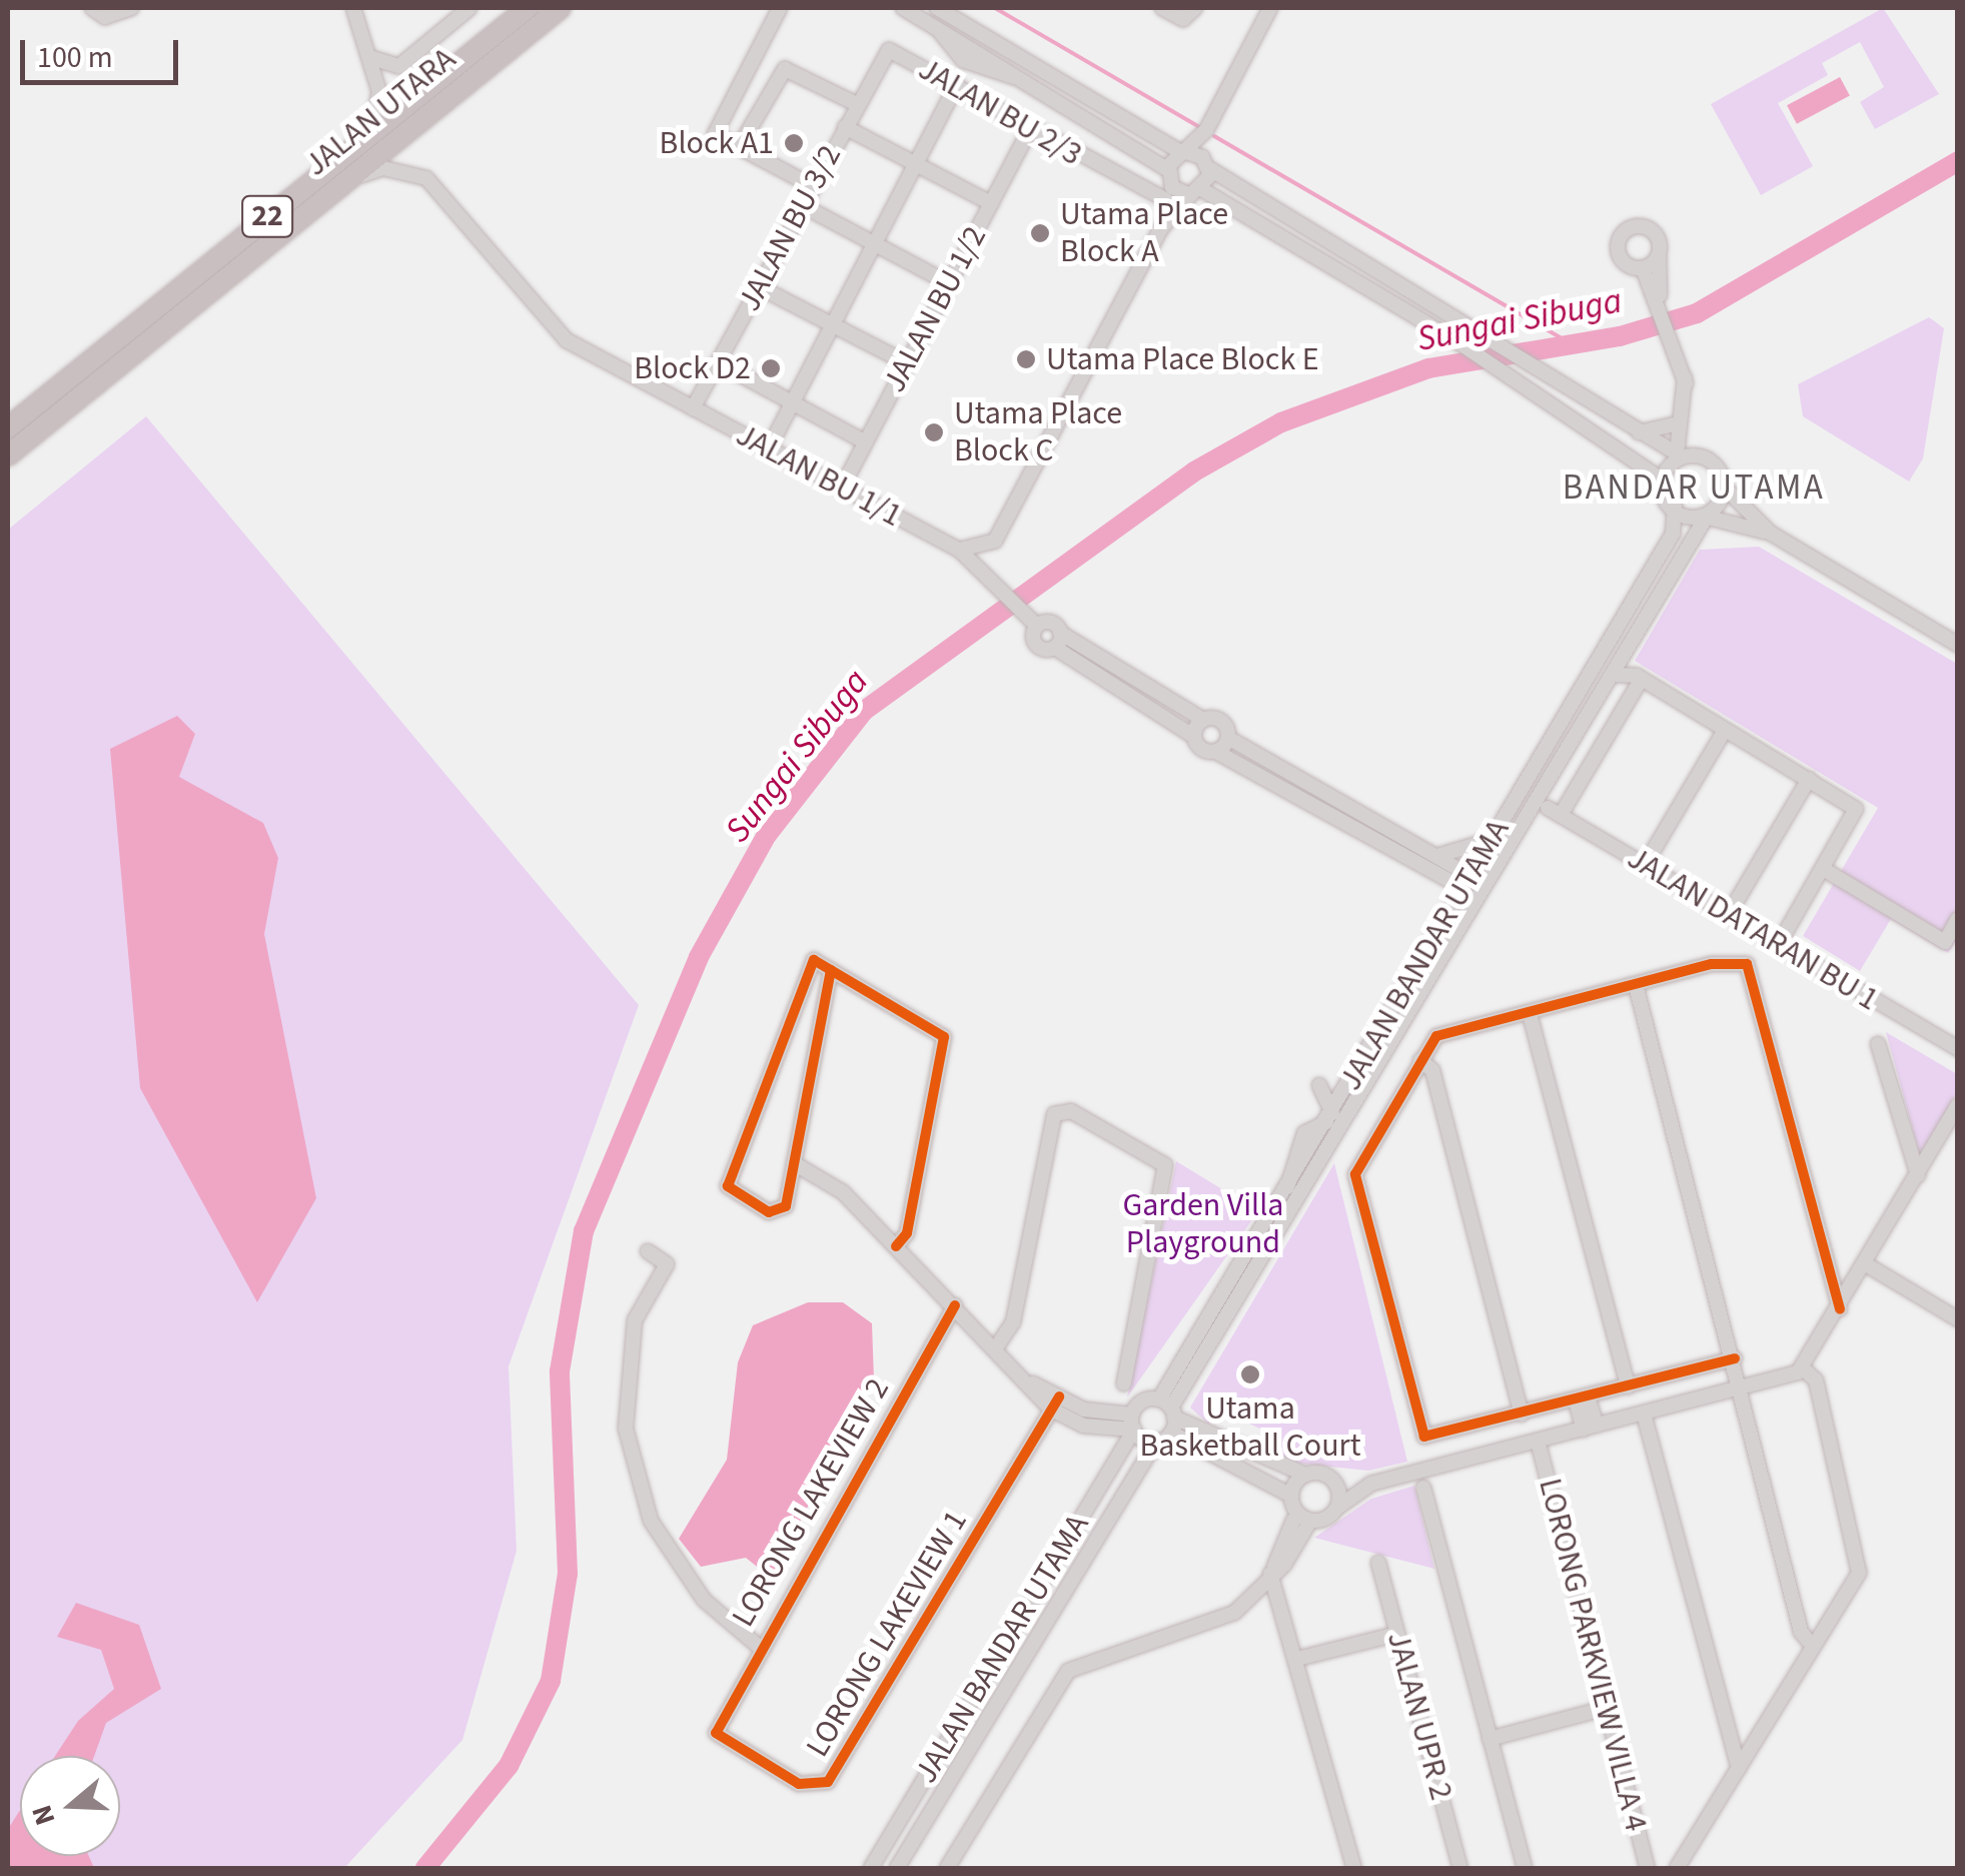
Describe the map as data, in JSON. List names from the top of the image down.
{
  "streets": {
    "highway": ["JALAN UTARA", "22"],
    "street": [
      "JALAN BU 2/3",
      "JALAN BU 3/2",
      "JALAN BU 1/2",
      "JALAN BU 1/1",
      "JALAN DATARAN BU 1",
      "JALAN BANDAR UTAMA",
      "LORONG LAKEVIEW 2",
      "LORONG LAKEVIEW 1",
      "LORONG PARKVIEW VILLA 4",
      "JALAN UPR 2"
    ]
  },
  "crossings": [
    ["JALAN UTARA", "22"],
    ["JALAN UTARA", "JALAN BU 1/1"],
    ["JALAN BU 2/3", "JALAN BU 3/2"],
    ["JALAN BU 2/3", "JALAN BU 1/2"],
    ["JALAN BU 3/2", "JALAN BU 1/1"],
    ["JALAN BU 1/2", "JALAN BU 1/1"],
    ["LORONG LAKEVIEW 2", "LORONG LAKEVIEW 1"]
  ],
  "districts": ["BANDAR UTAMA"],
  "water": ["Sungai Sibuga"],
  "parks": ["Garden Villa Playground"],
  "places": [
    "Block A1",
    "Utama Place Block A",
    "Utama Place Block E",
    "Block D2",
    "Utama Place Block C",
    "Utama Basketball Court"
  ],
  "scale_bar": "100 m",
  "north": "left"
}
